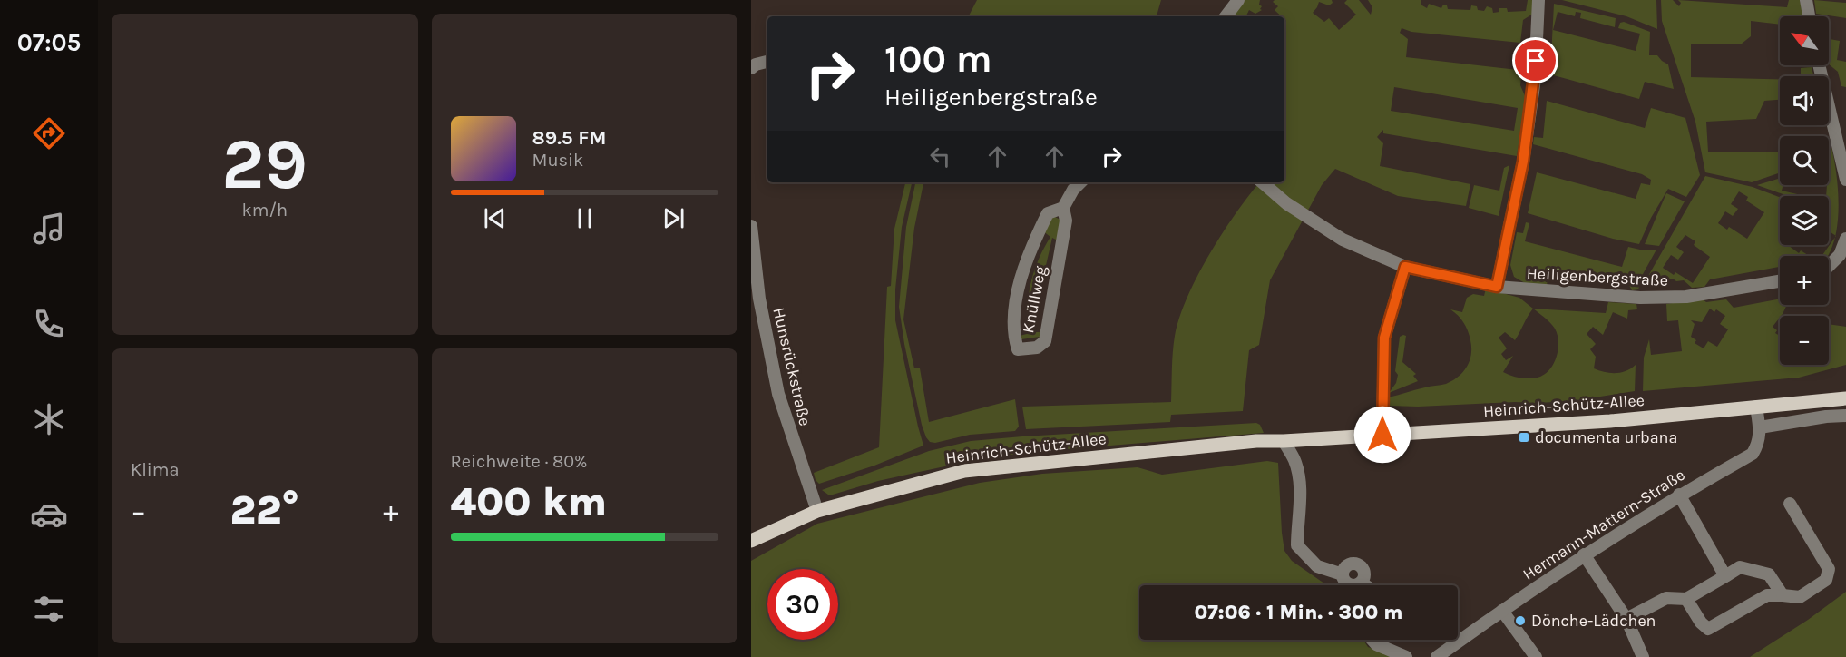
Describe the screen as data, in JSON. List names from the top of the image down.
{
  "streets": {
    "main road": ["Heinrich-Schütz-Allee"],
    "street": [
      "Heiligenbergstraße",
      "Knüllweg",
      "Hunsrückstraße",
      "Hermann-Mattern-Straße"
    ]
  },
  "crossings": [
    ["Hunsrückstraße", "Heinrich-Schütz-Allee"],
    ["Heinrich-Schütz-Allee", "Hermann-Mattern-Straße"]
  ],
  "places": {
    "transit": ["documenta urbana"],
    "other": ["Dönche-Lädchen"]
  },
  "north": "top left",
  "page": {
    "tabs": "07:05",
    "tile": [
      ["29", "km/h"],
      "Klima",
      ["Reichweite · 80%", "400 km"]
    ],
    "map_buttons": ["+", "−"],
    "turn": ["100 m", "Heiligenbergstraße"],
    "song": ["89.5 FM", "Musik"],
    "heat": ["−", "22°", "+"],
    "limit": "30",
    "trip": "07:06 · 1 Min. · 300 m"
  }
}
